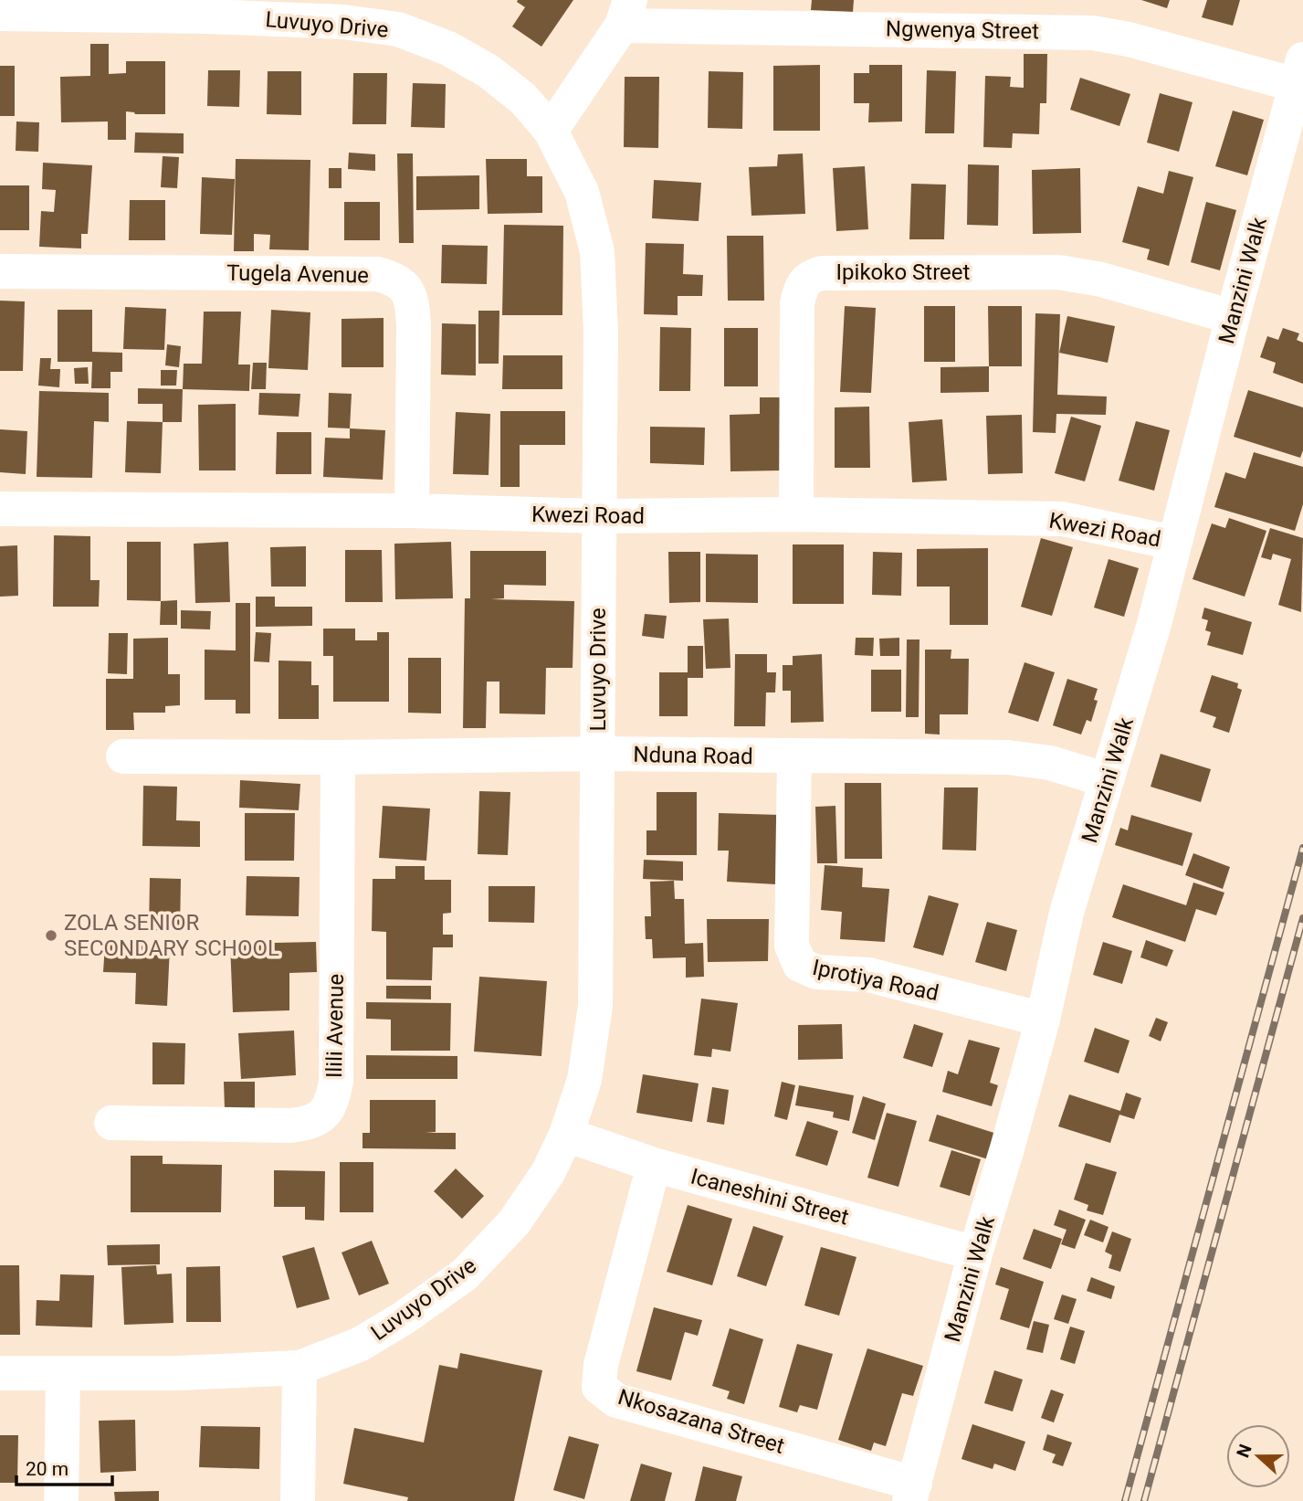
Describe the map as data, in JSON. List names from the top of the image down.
{
  "streets": {
    "street": [
      "Luvuyo Drive",
      "Ngwenya Street",
      "Ipikoko Street",
      "Tugela Avenue",
      "Manzini Walk",
      "Kwezi Road",
      "Nduna Road",
      "Iprotiya Road",
      "Ilili Avenue",
      "Icaneshini Street",
      "Nkosazana Street"
    ]
  },
  "crossings": [
    ["Luvuyo Drive", "Kwezi Road"],
    ["Luvuyo Drive", "Nduna Road"],
    ["Luvuyo Drive", "Icaneshini Street"],
    ["Ngwenya Street", "Manzini Walk"],
    ["Ipikoko Street", "Manzini Walk"],
    ["Ipikoko Street", "Kwezi Road"],
    ["Tugela Avenue", "Kwezi Road"],
    ["Manzini Walk", "Kwezi Road"],
    ["Manzini Walk", "Nduna Road"],
    ["Manzini Walk", "Iprotiya Road"],
    ["Manzini Walk", "Icaneshini Street"],
    ["Manzini Walk", "Nkosazana Street"],
    ["Nduna Road", "Iprotiya Road"],
    ["Nduna Road", "Ilili Avenue"],
    ["Icaneshini Street", "Nkosazana Street"]
  ],
  "places": ["ZOLA SENIOR SECONDARY SCHOOL"],
  "scale_bar": "20 m",
  "north": "left"
}
